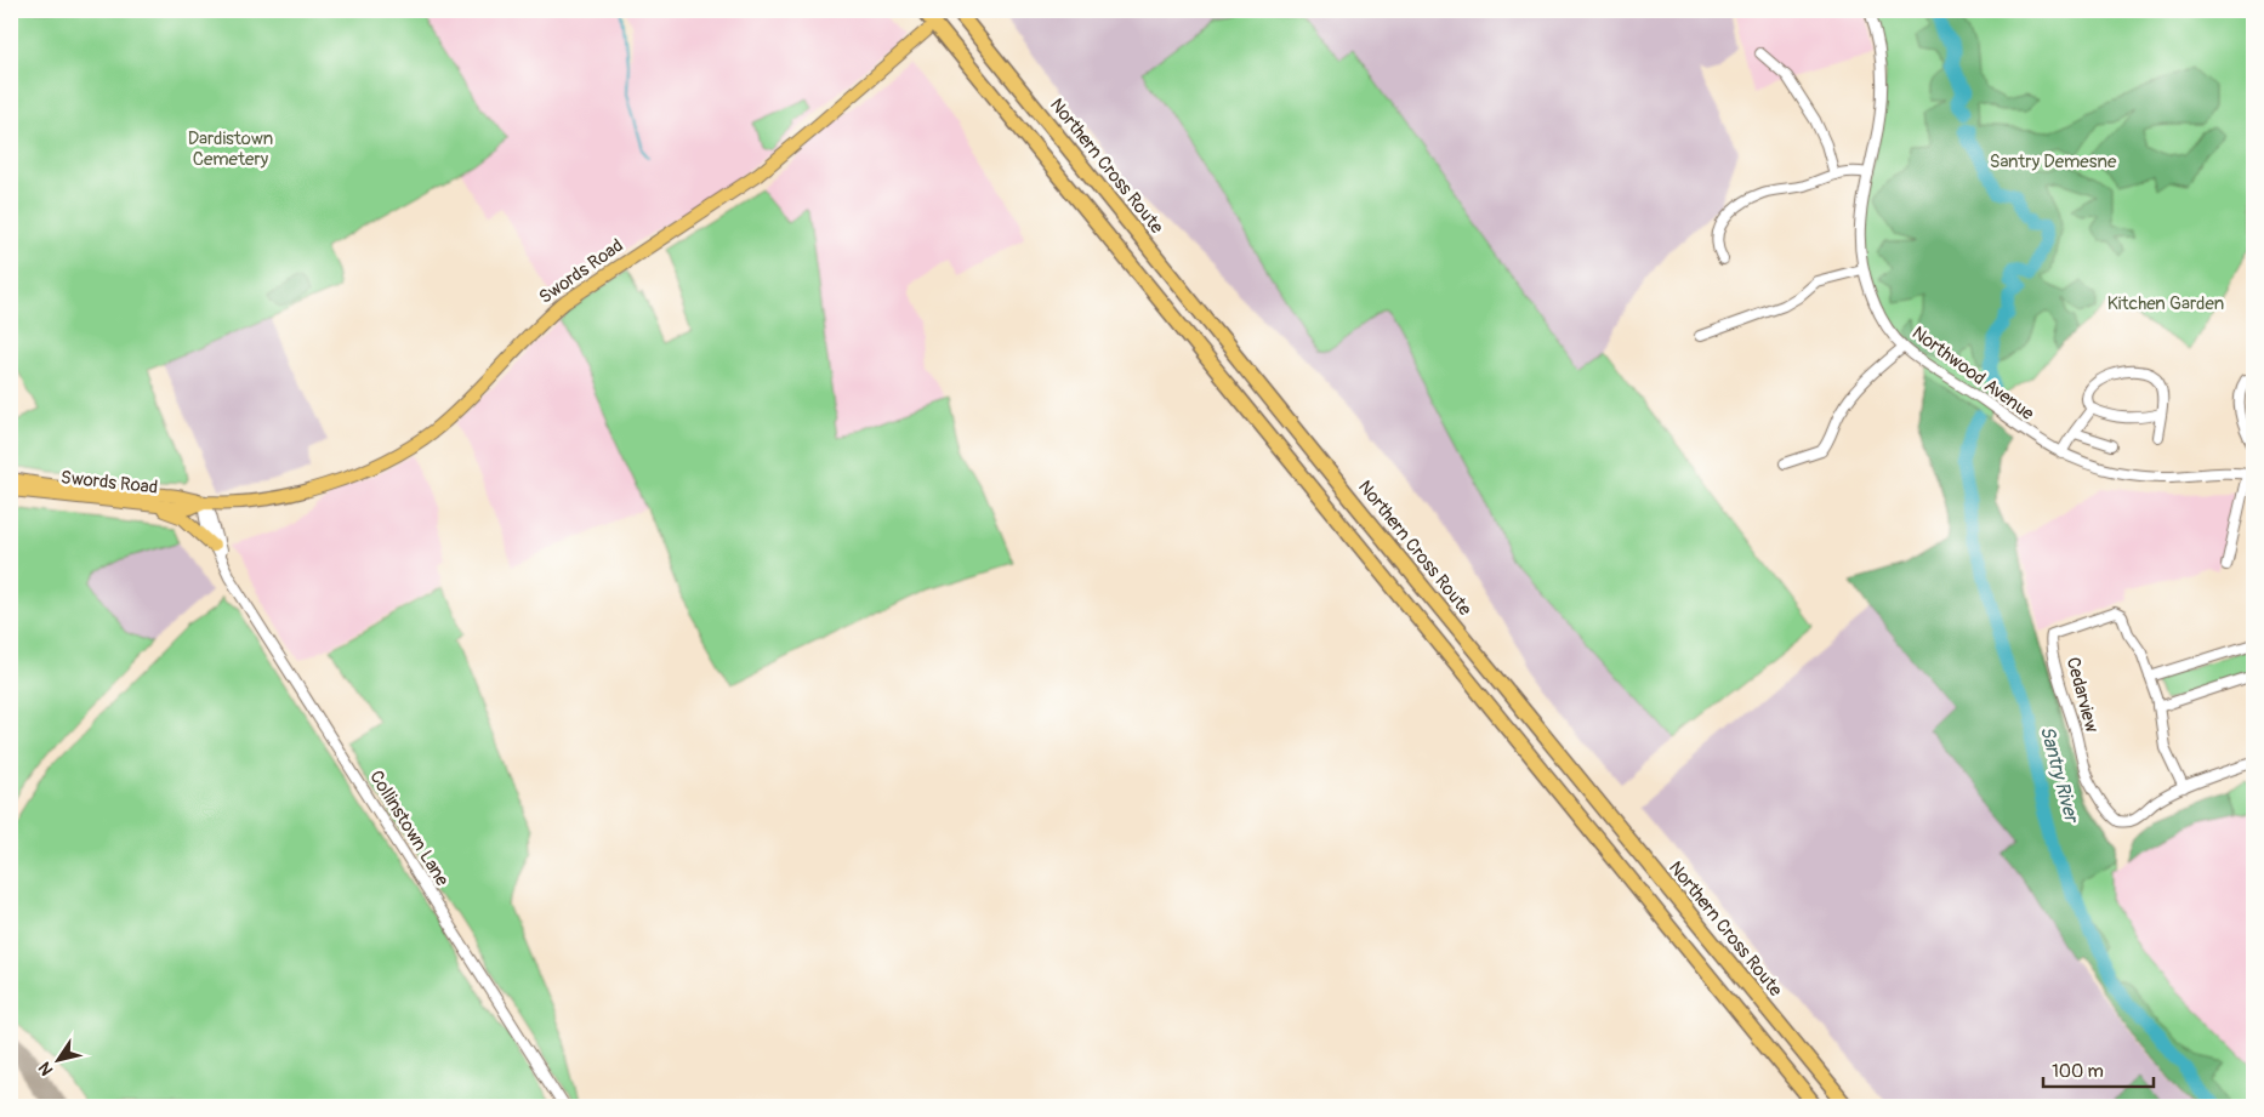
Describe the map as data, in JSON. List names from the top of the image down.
{
  "streets": {
    "highway": ["Northern Cross Route"],
    "main road": ["Swords Road"],
    "street": ["Northwood Avenue", "Cedarview", "Collinstown Lane"]
  },
  "crossings": [
    ["Swords Road", "Collinstown Lane"]
  ],
  "water": ["Santry River"],
  "parks": ["Dardistown Cemetery", "Santry Demesne", "Kitchen Garden"],
  "scale_bar": "100 m",
  "north": "bottom left"
}
